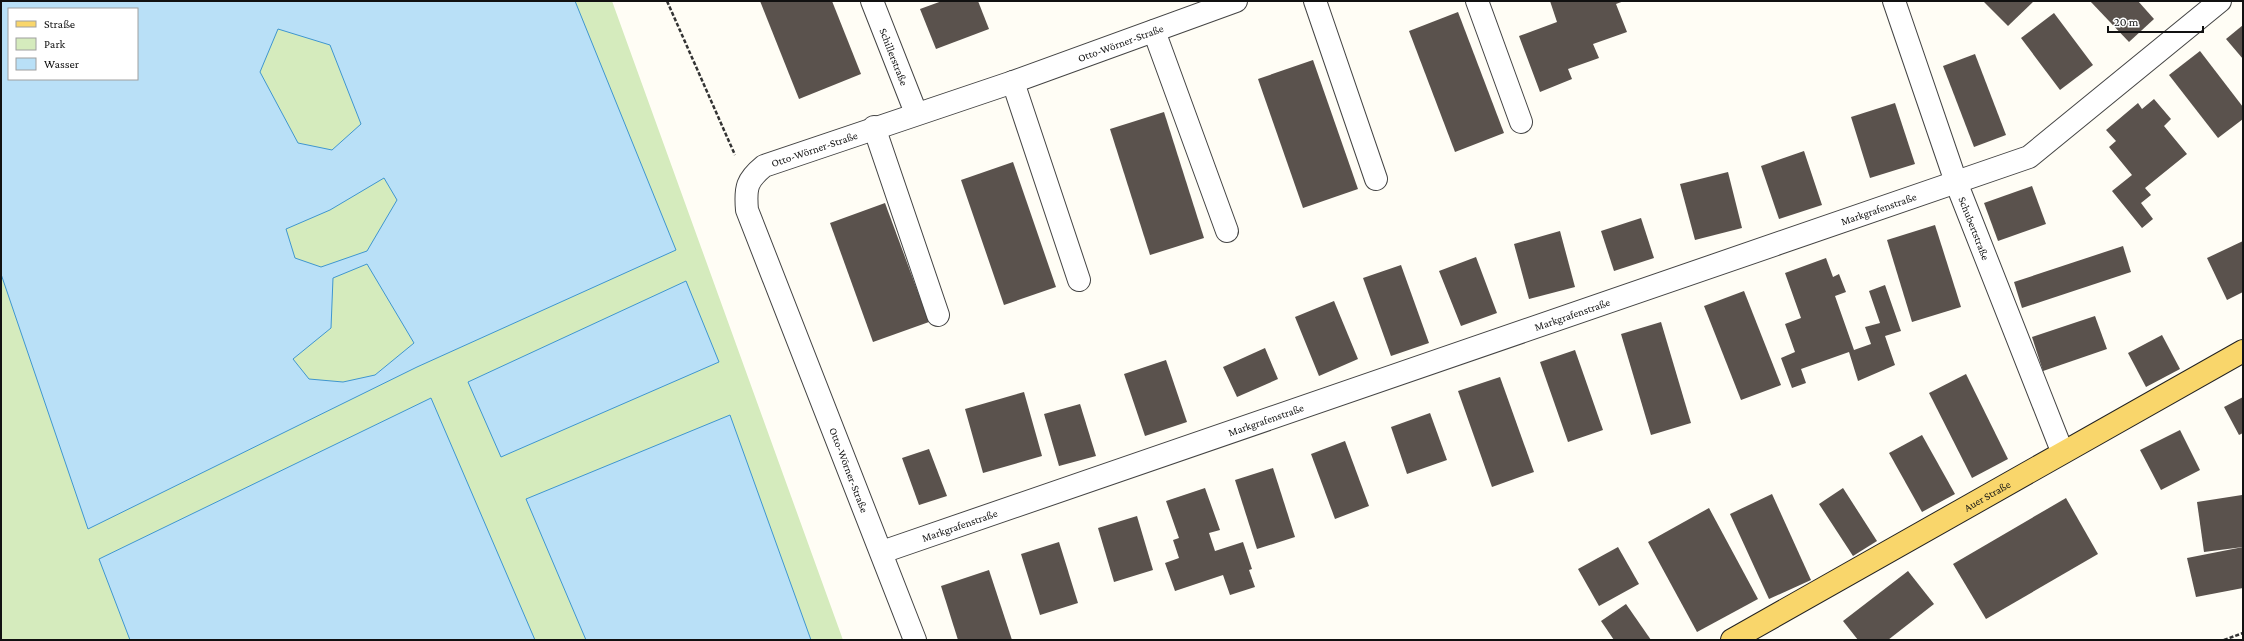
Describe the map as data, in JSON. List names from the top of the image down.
{
  "streets": {
    "main road": ["Auer Straße"],
    "street": [
      "Otto-Wörner-Straße",
      "Schillerstraße",
      "Markgrafenstraße",
      "Schubertstraße"
    ]
  },
  "crossings": [
    ["Otto-Wörner-Straße", "Schillerstraße"],
    ["Otto-Wörner-Straße", "Markgrafenstraße"],
    ["Markgrafenstraße", "Schubertstraße"],
    ["Schubertstraße", "Auer Straße"]
  ],
  "legend": ["Straße", "Park", "Wasser"],
  "scale_bar": "20 m"
}
